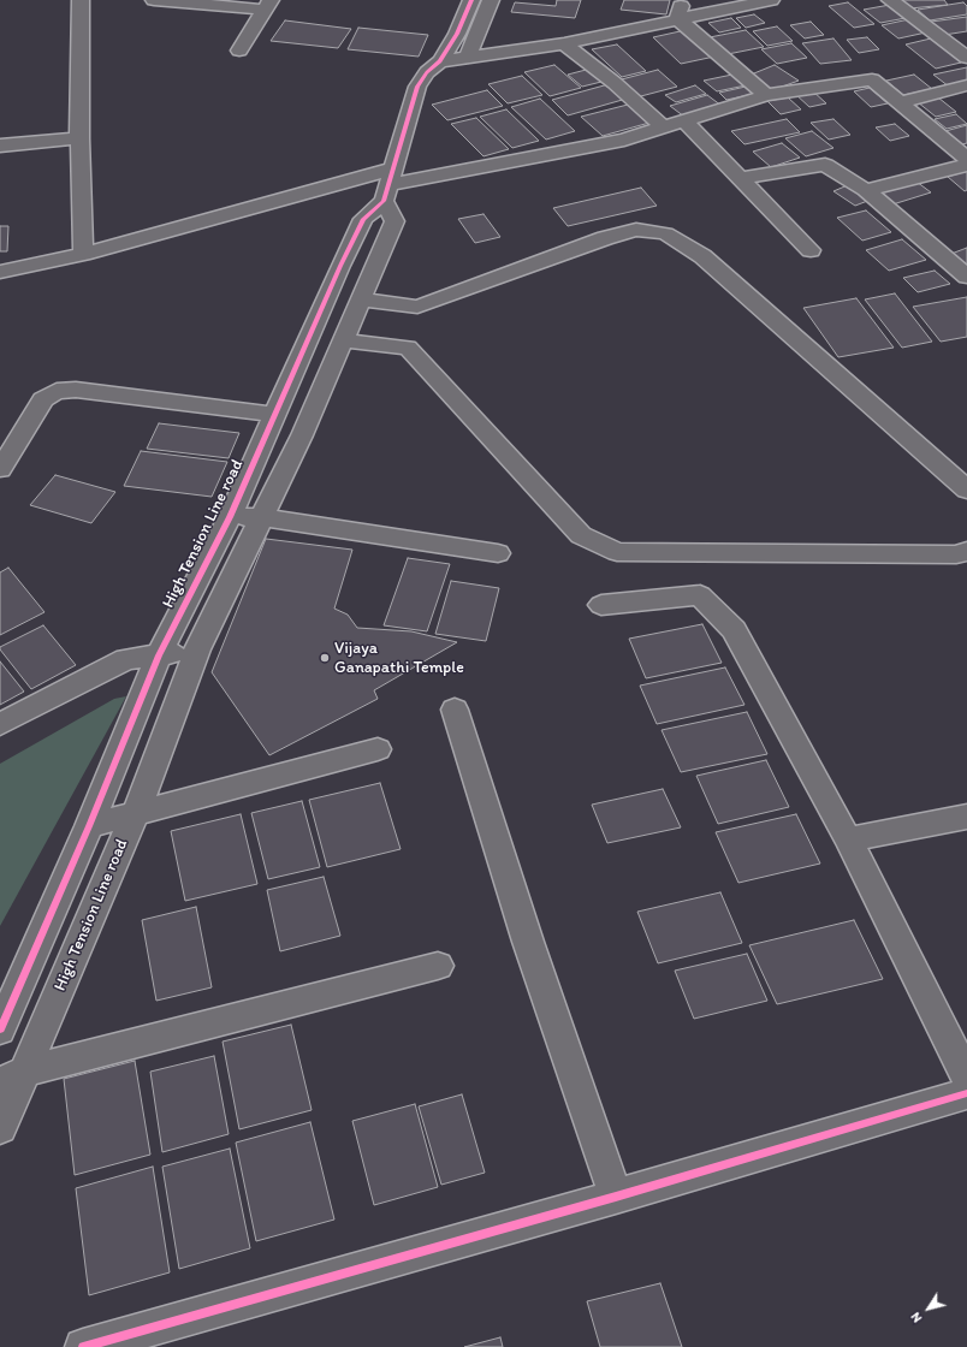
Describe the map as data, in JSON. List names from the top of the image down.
{
  "streets": {
    "street": ["High Tension Line road"]
  },
  "places": ["Vijaya Ganapathi Temple"],
  "north": "bottom left"
}
